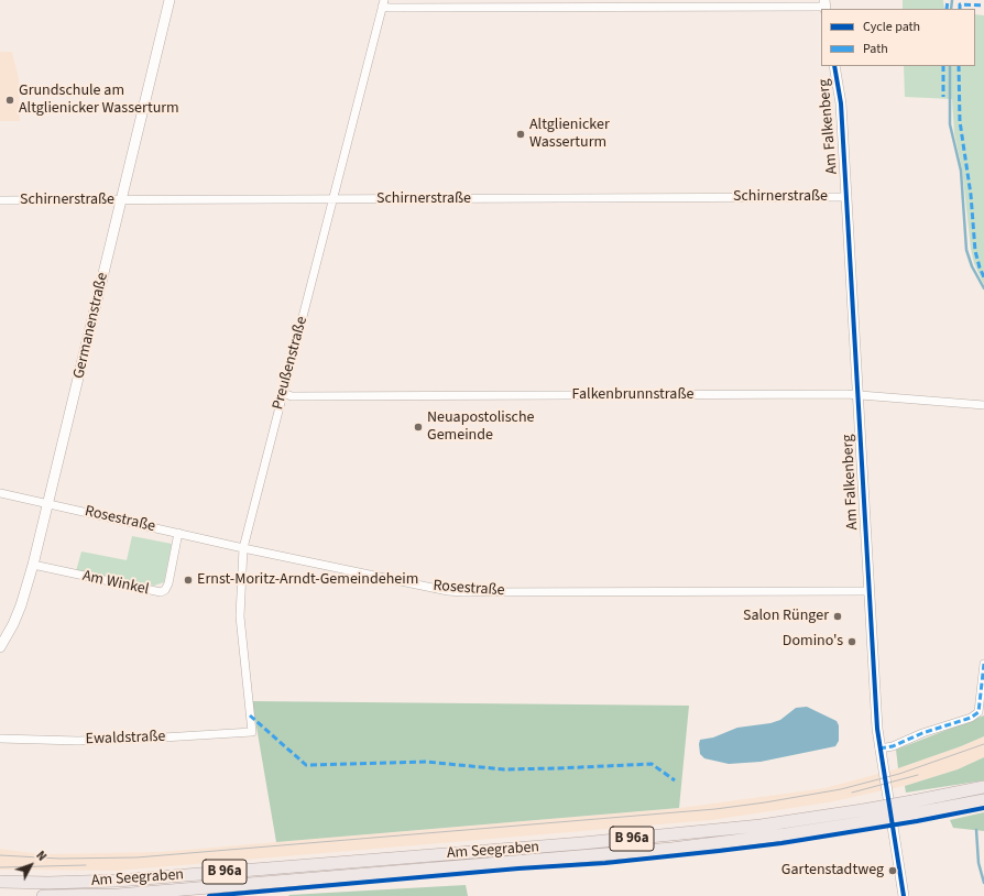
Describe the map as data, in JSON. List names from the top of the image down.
{
  "streets": {
    "main road": ["B 96a", "Am Seegraben"],
    "street": [
      "Am Falkenberg",
      "Schirnerstraße",
      "Germanenstraße",
      "Preußenstraße",
      "Falkenbrunnstraße",
      "Rosestraße",
      "Am Winkel",
      "Ewaldstraße"
    ]
  },
  "crossings": [
    ["Am Falkenberg", "Schirnerstraße"],
    ["Am Falkenberg", "Falkenbrunnstraße"],
    ["Am Falkenberg", "Rosestraße"],
    ["Schirnerstraße", "Germanenstraße"],
    ["Schirnerstraße", "Preußenstraße"],
    ["Germanenstraße", "Rosestraße"],
    ["Germanenstraße", "Am Winkel"],
    ["Preußenstraße", "Falkenbrunnstraße"],
    ["Preußenstraße", "Rosestraße"],
    ["Preußenstraße", "Ewaldstraße"],
    ["Rosestraße", "Am Winkel"]
  ],
  "places": [
    "Grundschule am Altglienicker Wasserturm",
    "Altglienicker Wasserturm",
    "Neuapostolische Gemeinde",
    "Ernst-Moritz-Arndt-Gemeindeheim",
    "Salon Rünger",
    "Domino's",
    "Gartenstadtweg"
  ],
  "legend": ["Cycle path", "Path"],
  "north": "top right"
}
